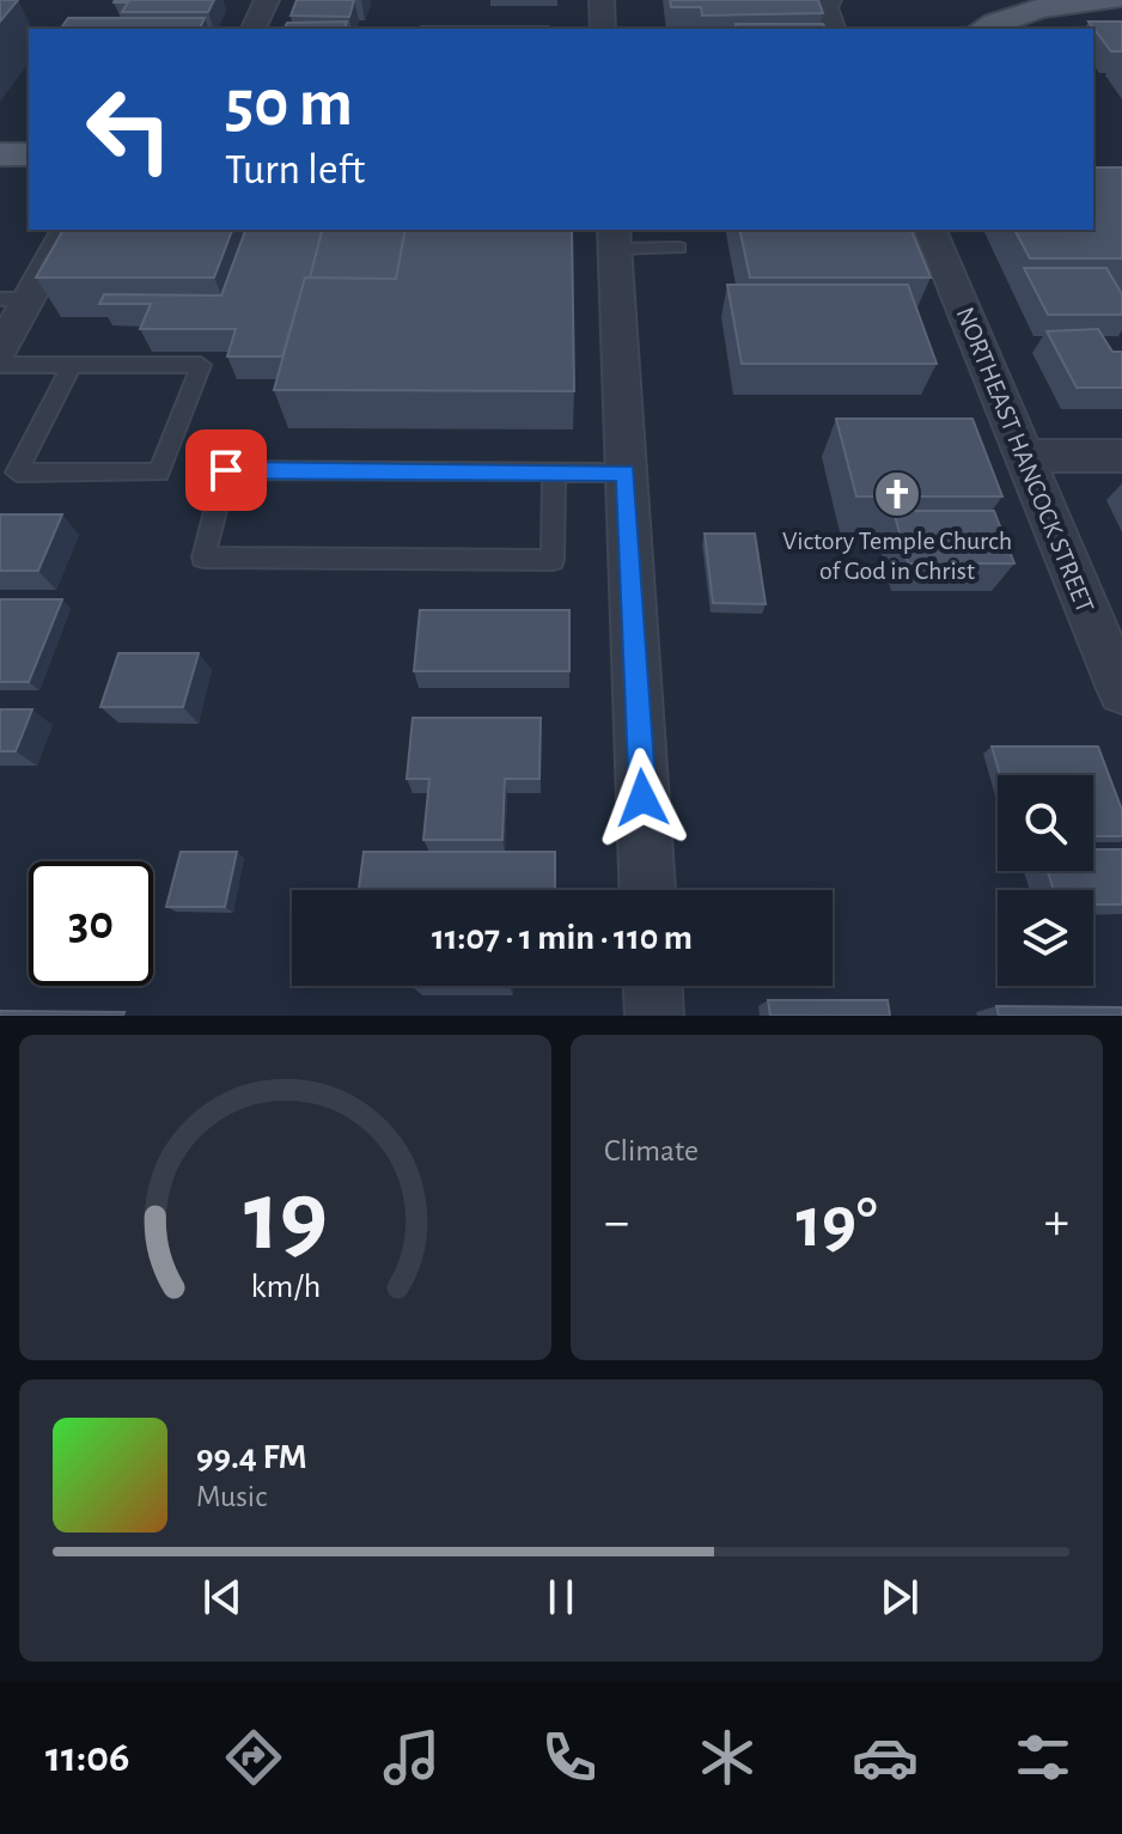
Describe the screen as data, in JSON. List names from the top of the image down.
{
  "streets": {
    "street": ["NORTHEAST HANCOCK STREET"]
  },
  "places": {
    "church": ["Victory Temple Church of God in Christ"]
  },
  "page": {
    "turn": ["50 m", "Turn left"],
    "limit": "30",
    "trip": "11:07 · 1 min · 110 m",
    "tile": "Climate",
    "heat": ["−", "19°", "+"],
    "song": ["99.4 FM", "Music"],
    "tabs": "11:06",
    "gauge": ["19", "km/h"]
  }
}
